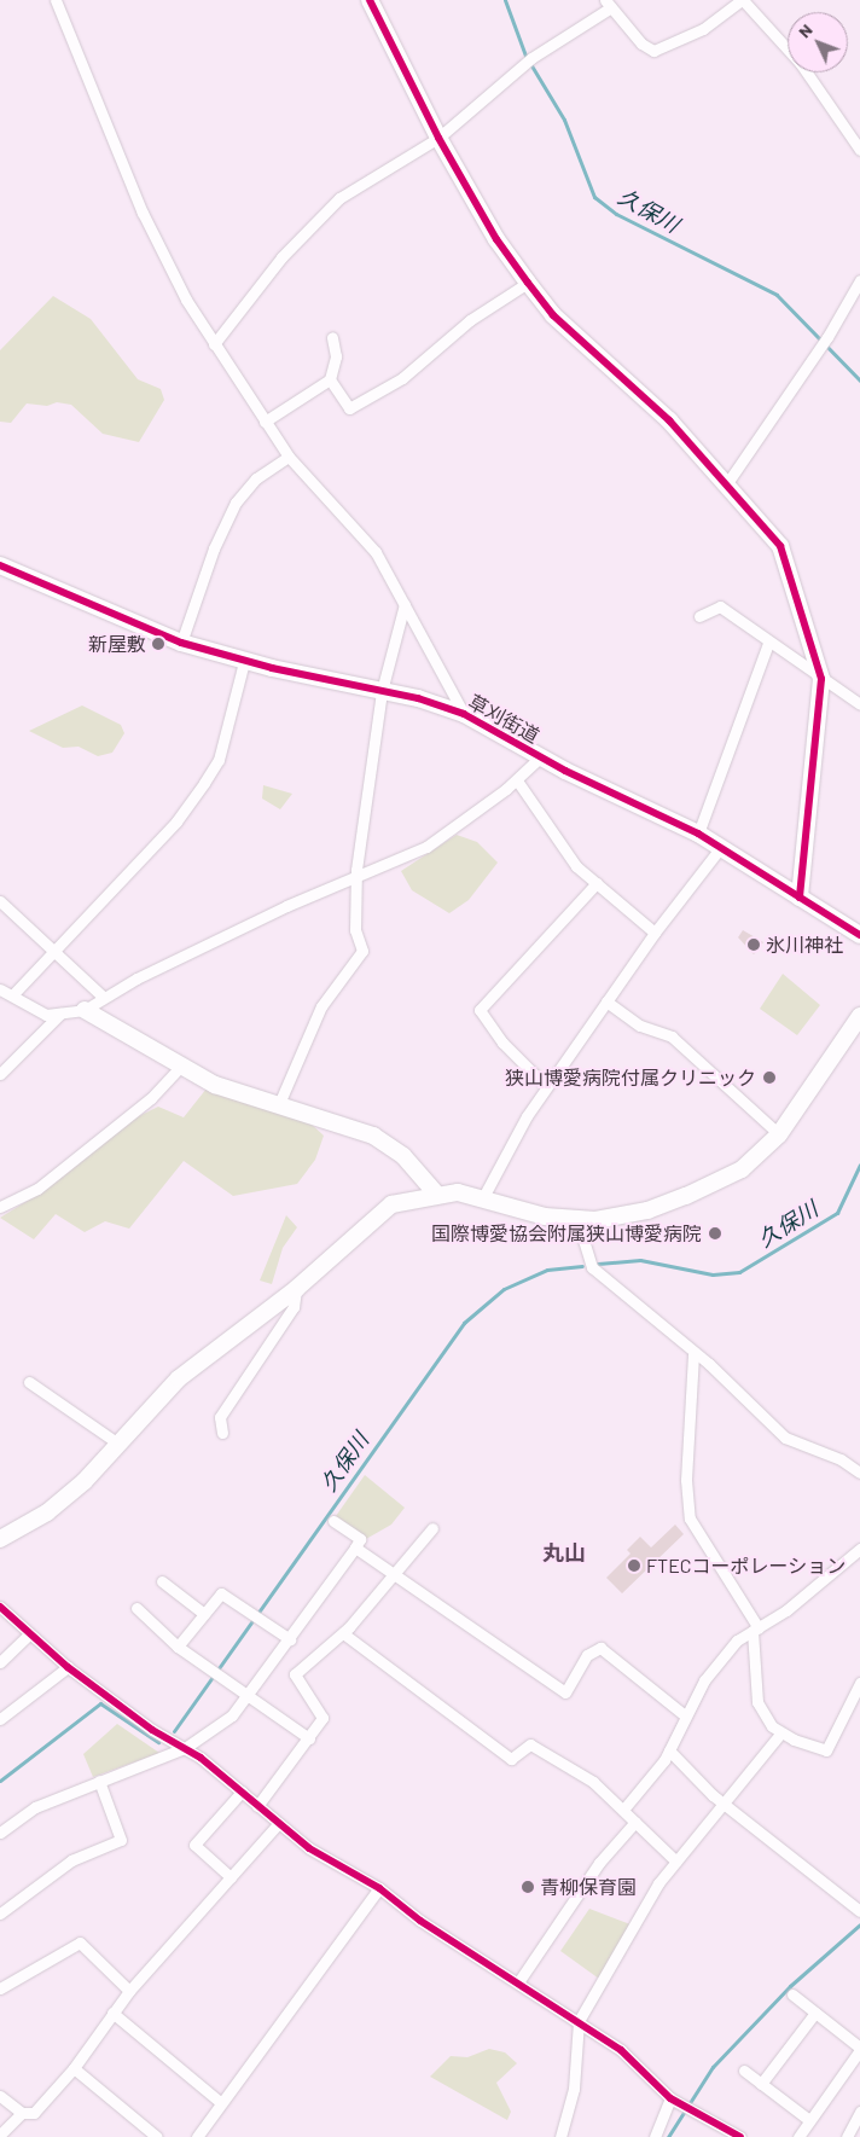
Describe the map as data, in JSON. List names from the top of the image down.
{
  "streets": {
    "street": ["草刈街道"]
  },
  "districts": ["丸山"],
  "water": ["久保川"],
  "places": [
    "新屋敷",
    "氷川神社",
    "狭山博愛病院付属クリニック",
    "国際博愛協会附属狭山博愛病院",
    "FTECコーポレーション",
    "青柳保育園"
  ],
  "north": "top left"
}
